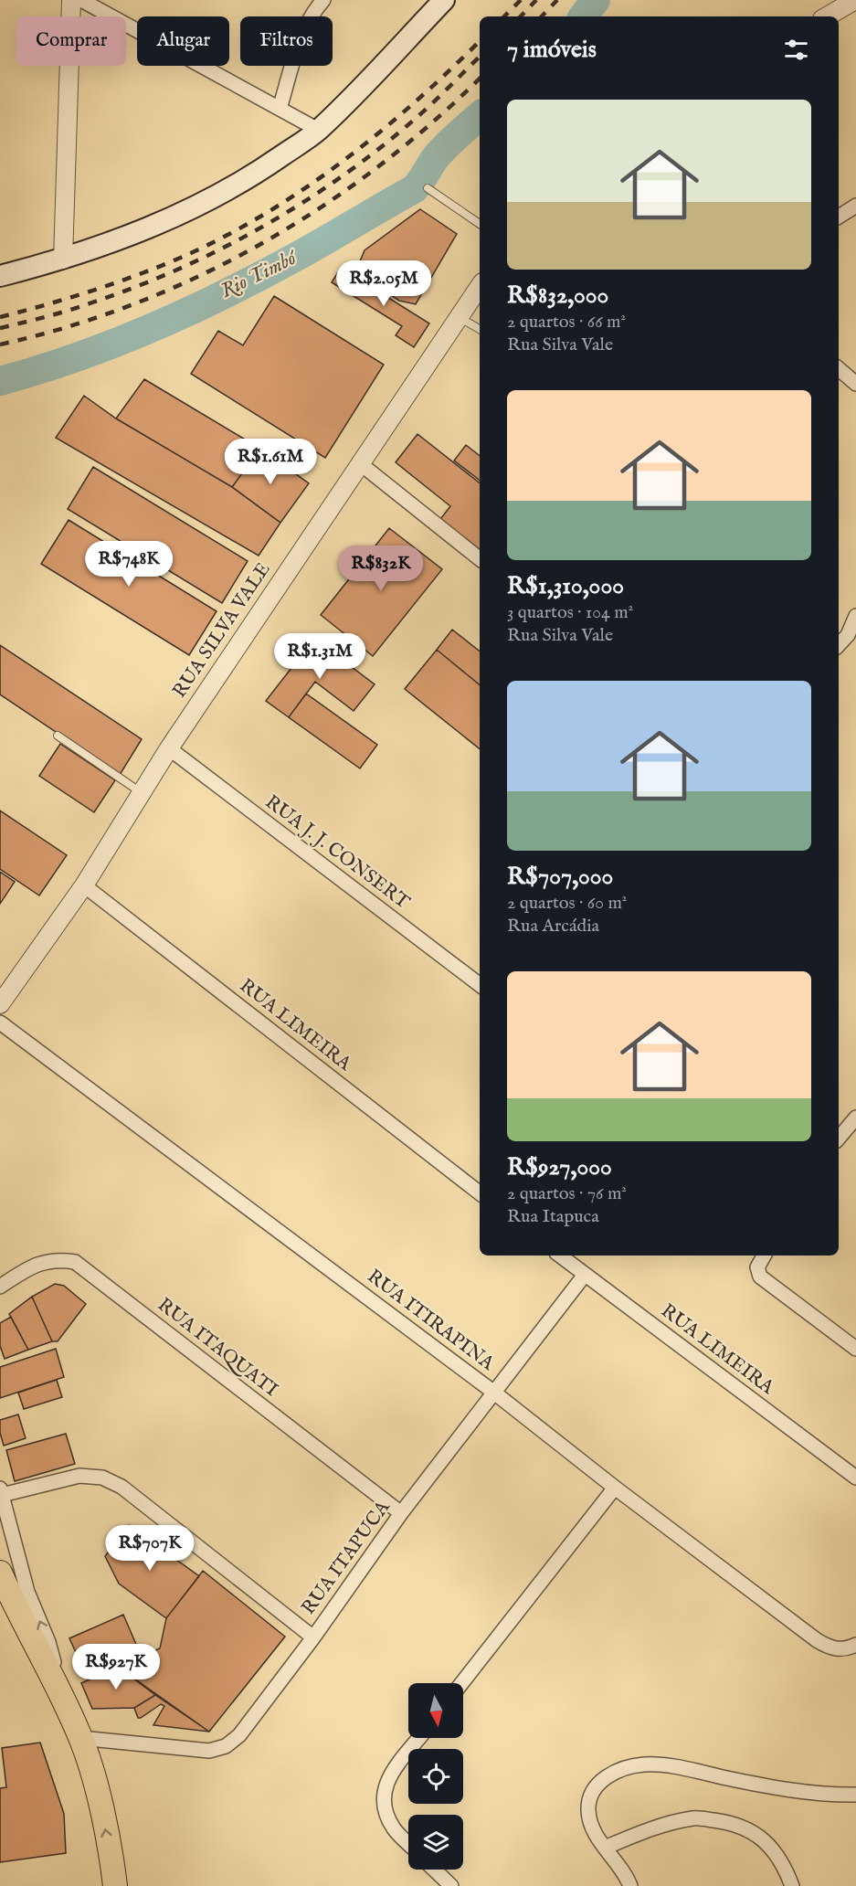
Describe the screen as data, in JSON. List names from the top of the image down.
{
  "streets": {
    "street": [
      "RUA SILVA VALE",
      "RUA J. J. CONSERT",
      "RUA LIMEIRA",
      "RUA ITIRAPINA",
      "RUA ITAQUATI",
      "RUA ITAPUCA"
    ]
  },
  "crossings": [
    ["RUA SILVA VALE", "RUA J. J. CONSERT"],
    ["RUA SILVA VALE", "RUA LIMEIRA"],
    ["RUA LIMEIRA", "RUA ITAPUCA"],
    ["RUA ITIRAPINA", "RUA ITAPUCA"],
    ["RUA ITAQUATI", "RUA ITAPUCA"]
  ],
  "water": ["Rio Timbó"],
  "north": "bottom",
  "page": {
    "chip": ["Comprar", "Alugar", "Filtros"],
    "heading": "7 imóveis",
    "list": [
      {
        "name": "R$832,000",
        "note": "2 quartos · 66 m² · Rua Silva Vale"
      },
      {
        "name": "R$1,310,000",
        "note": "3 quartos · 104 m² · Rua Silva Vale"
      },
      {
        "name": "R$707,000",
        "note": "2 quartos · 60 m² · Rua Arcádia"
      },
      {
        "name": "R$927,000",
        "note": "2 quartos · 76 m² · Rua Itapuca"
      }
    ],
    "price": [
      "R$2.05M",
      "R$1.61M",
      "R$748K",
      "R$832K",
      "R$1.31M",
      "R$707K",
      "R$927K"
    ]
  }
}
